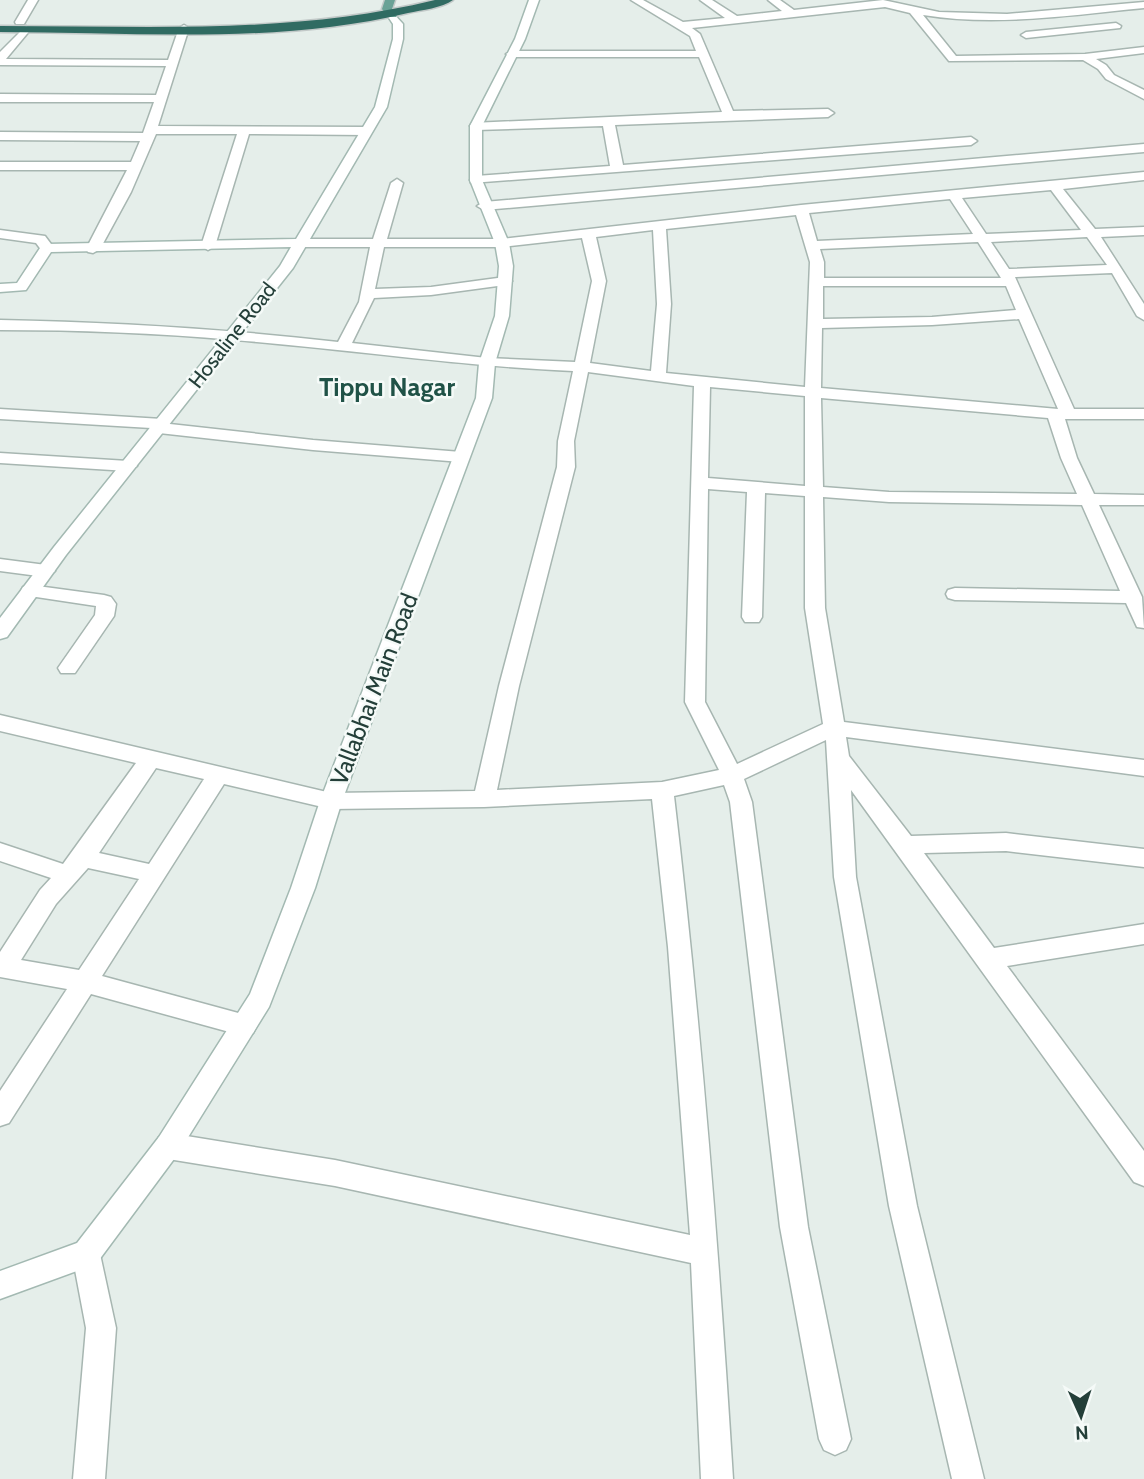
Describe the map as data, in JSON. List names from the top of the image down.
{
  "streets": {
    "street": ["Hosaline Road", "Vallabhai Main Road"]
  },
  "districts": ["Tippu Nagar"],
  "north": "bottom"
}
